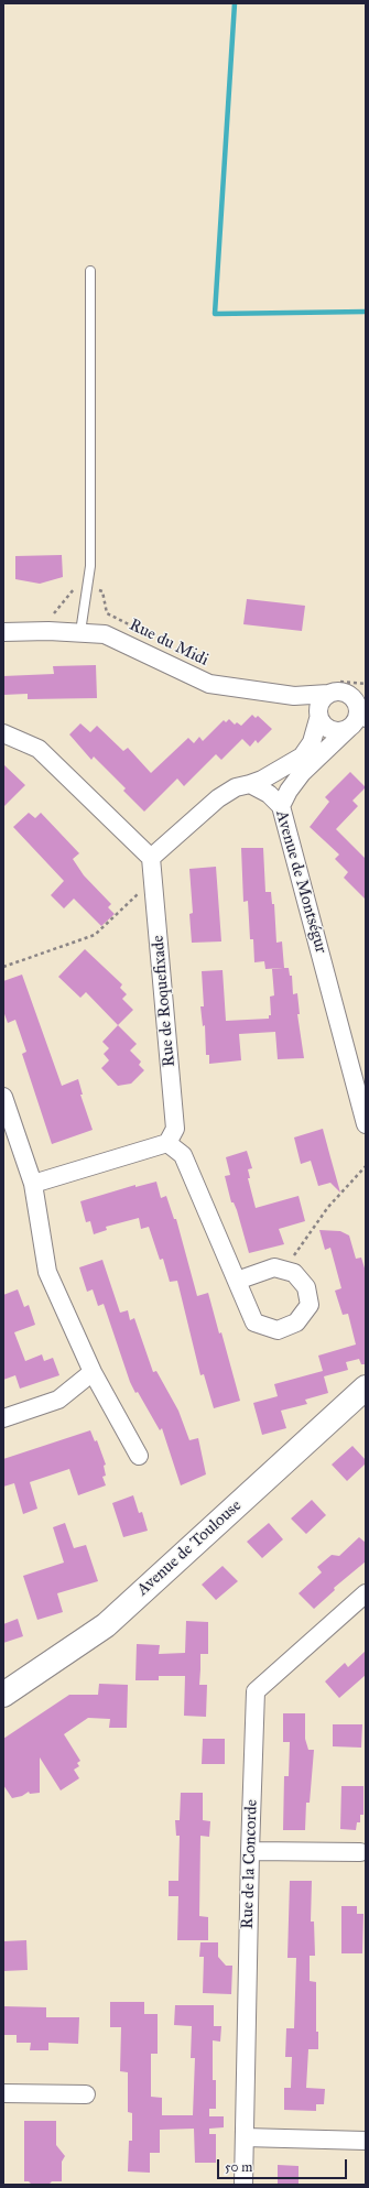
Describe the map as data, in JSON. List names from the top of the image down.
{
  "streets": {
    "street": [
      "Rue du Midi",
      "Avenue de Montségur",
      "Rue de Roquefixade",
      "Avenue de Toulouse",
      "Rue de la Concorde"
    ]
  },
  "scale_bar": "50 m"
}
